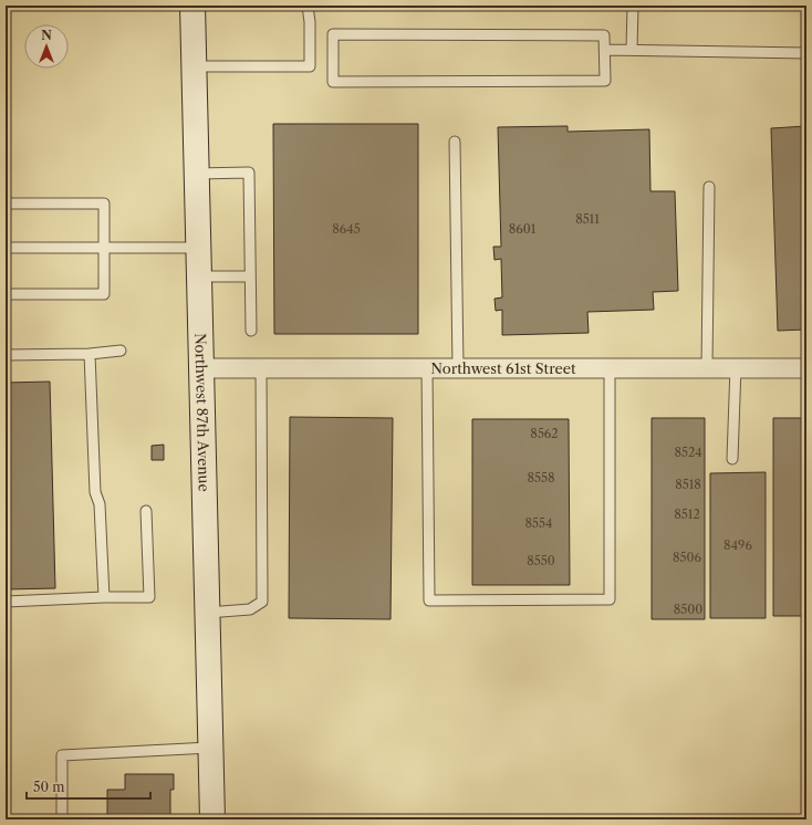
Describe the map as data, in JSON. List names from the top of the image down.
{
  "streets": {
    "main road": ["Northwest 87th Avenue"],
    "street": ["Northwest 61st Street"]
  },
  "crossings": [
    ["Northwest 61st Street", "Northwest 87th Avenue"]
  ],
  "house_numbers": [
    "8511",
    "8645",
    "8601",
    "8562",
    "8524",
    "8558",
    "8518",
    "8512",
    "8554",
    "8496",
    "8506",
    "8550",
    "8500"
  ],
  "scale_bar": "50 m",
  "north": "top"
}
